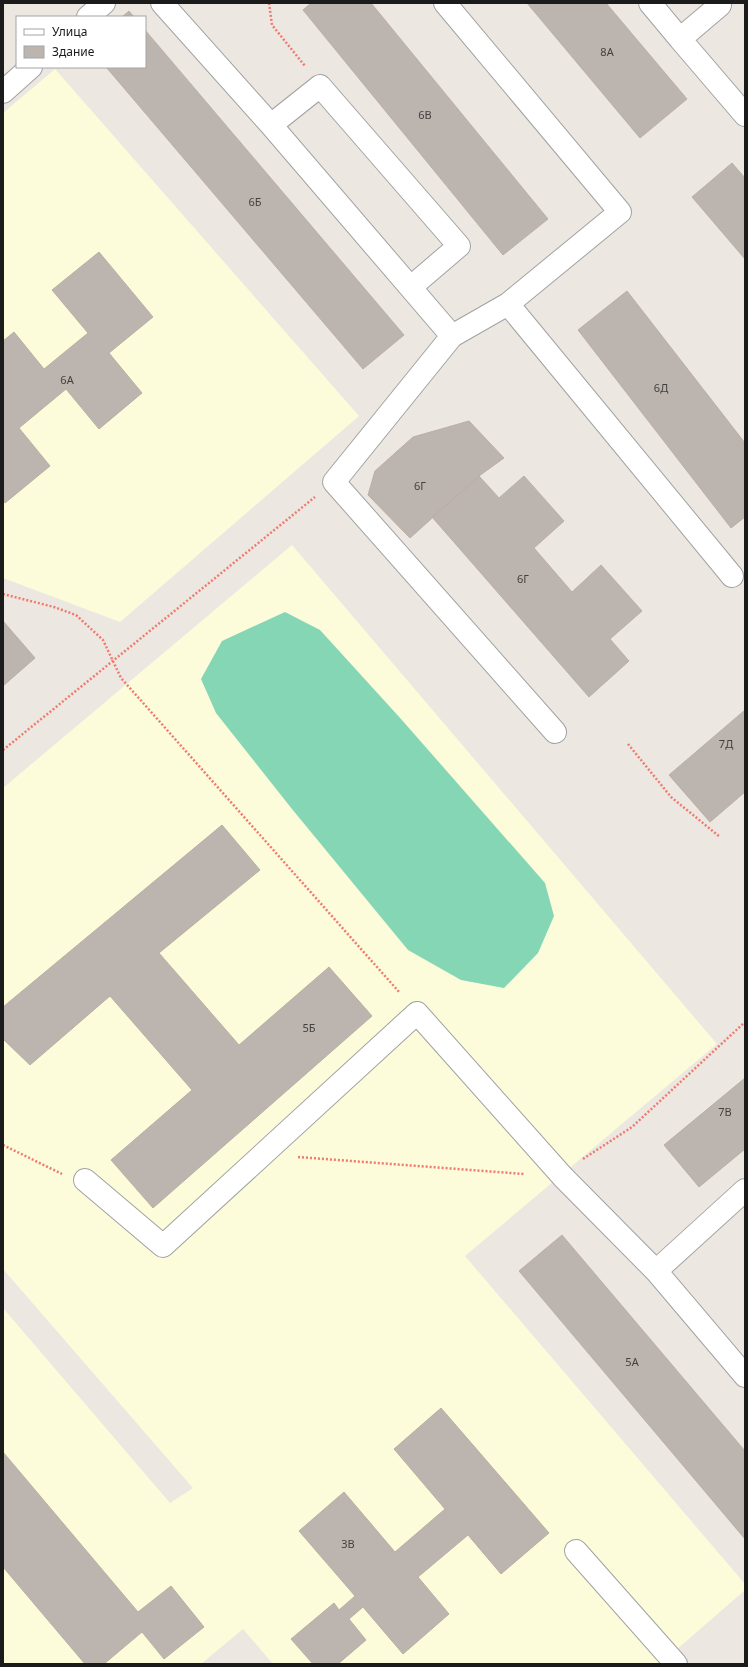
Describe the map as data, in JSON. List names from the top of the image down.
{
  "house_numbers": [
    "8А",
    "6В",
    "6Б",
    "6А",
    "6Д",
    "6Г",
    "6Г",
    "7Д",
    "5Б",
    "7В",
    "5А",
    "3В"
  ],
  "legend": ["Улица", "Здание"]
}
